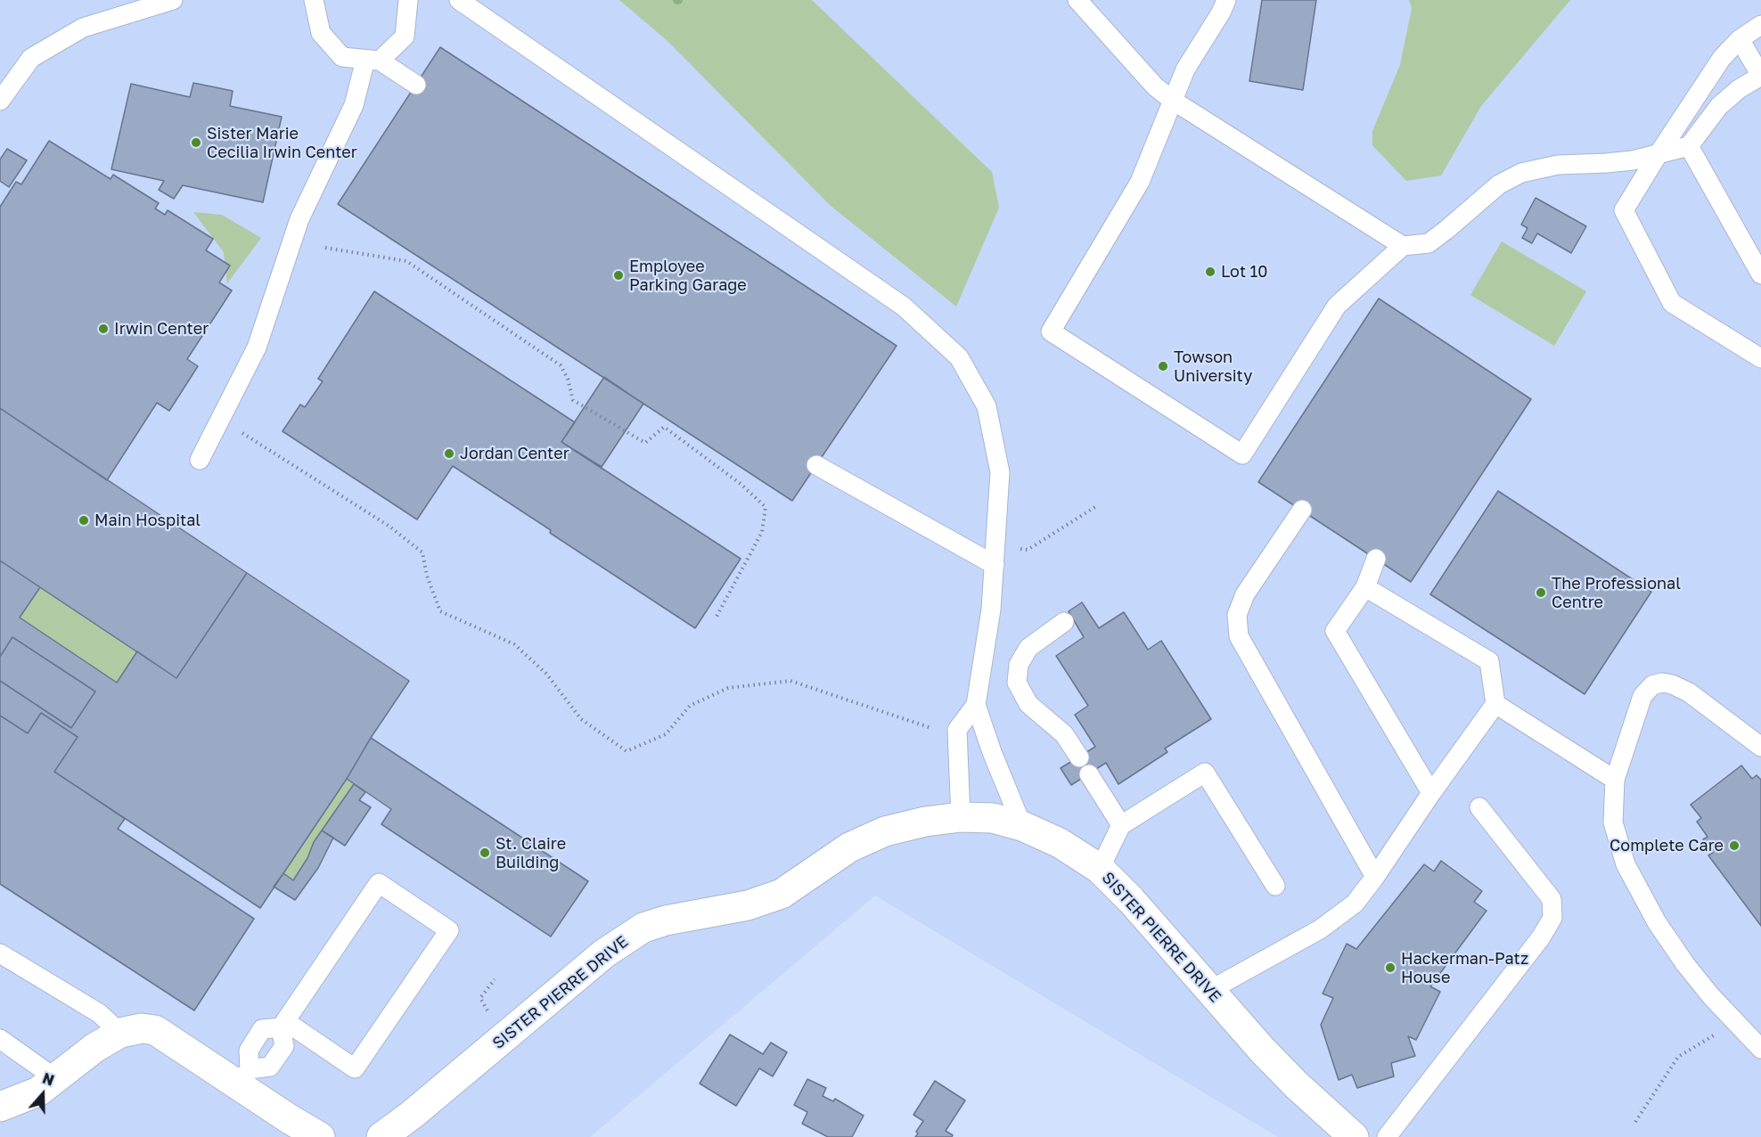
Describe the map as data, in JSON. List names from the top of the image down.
{
  "streets": {
    "street": ["SISTER PIERRE DRIVE"]
  },
  "places": [
    "Sister Marie Cecilia Irwin Center",
    "Lot 10",
    "Employee Parking Garage",
    "Irwin Center",
    "Towson University",
    "Jordan Center",
    "Main Hospital",
    "The Professional Centre",
    "Complete Care",
    "St. Claire Building",
    "Hackerman-Patz House"
  ],
  "north": "top"
}
